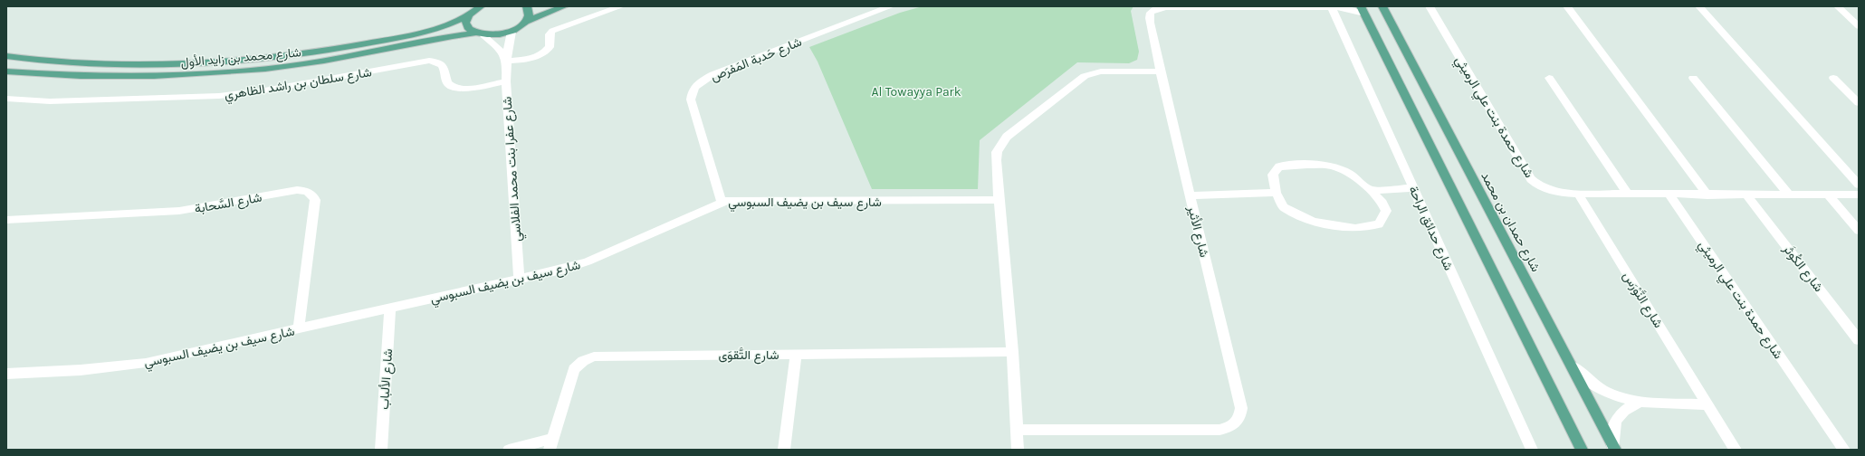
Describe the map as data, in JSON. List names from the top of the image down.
{
  "streets": {
    "main road": ["شارع محمد بن زايد الأول", "شارع حمدان بن محمد"],
    "street": [
      "شارع حَدبة المَفرَص",
      "شارع سلطان بن راشد الظاهري",
      "شارع حمدة بنت علي الرميثي",
      "شارع عفرا بنت محمد الفلاسي",
      "شارع سيف بن يضيف السبوسي",
      "شارع السَّحابة",
      "شارع حدائق الراحة",
      "شارع الأثير",
      "شارع الكُوثَر",
      "شارع النَّوْرَس",
      "شارع التَّقوَى",
      "شارع الألباب"
    ]
  },
  "crossings": [
    ["شارع محمد بن زايد الأول", "شارع عفرا بنت محمد الفلاسي"],
    ["شارع حَدبة المَفرَص", "شارع سيف بن يضيف السبوسي"],
    ["شارع سلطان بن راشد الظاهري", "شارع عفرا بنت محمد الفلاسي"],
    ["شارع حمدة بنت علي الرميثي", "شارع الكُوثَر"],
    ["شارع حمدة بنت علي الرميثي", "شارع النَّوْرَس"],
    ["شارع عفرا بنت محمد الفلاسي", "شارع سيف بن يضيف السبوسي"],
    ["شارع سيف بن يضيف السبوسي", "شارع السَّحابة"],
    ["شارع سيف بن يضيف السبوسي", "شارع الألباب"],
    ["شارع حدائق الراحة", "شارع الأثير"]
  ],
  "parks": ["Al Towayya Park"]
}
